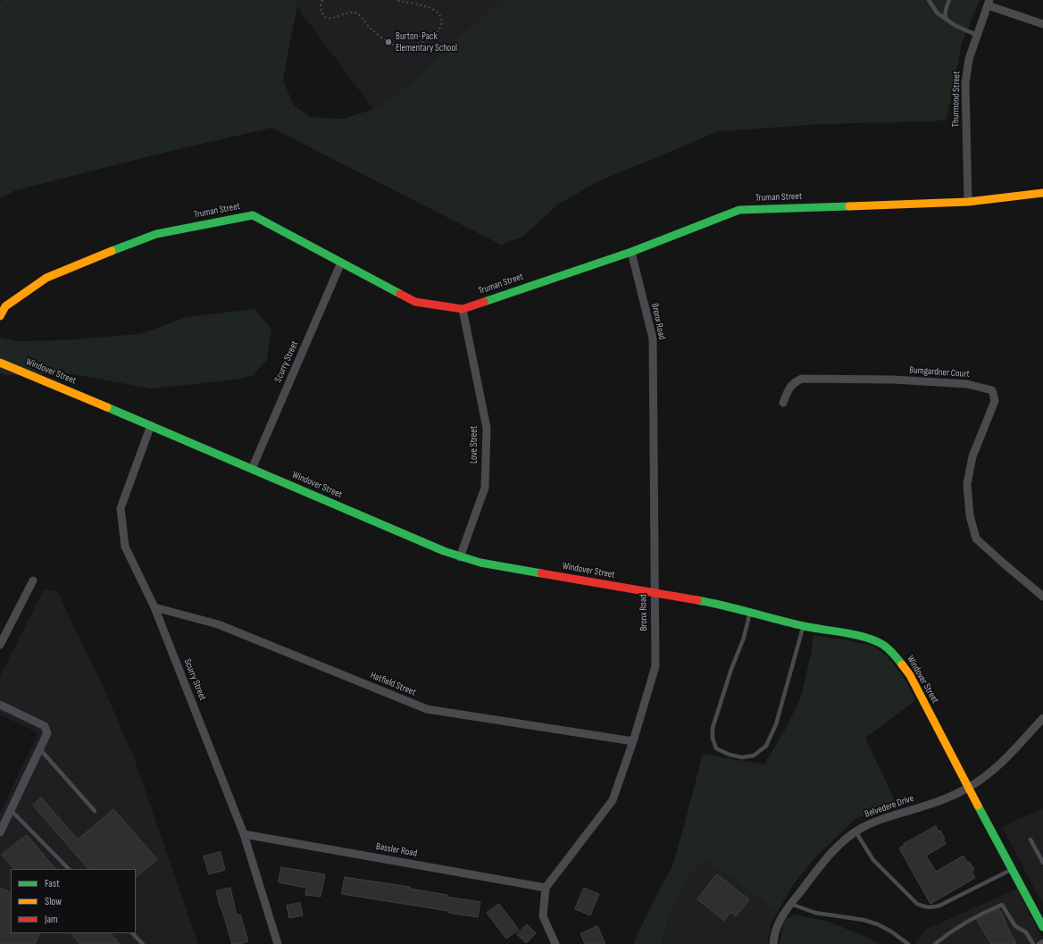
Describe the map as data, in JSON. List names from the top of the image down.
{
  "streets": {
    "street": [
      "Thurmond Street",
      "Truman Street",
      "Bronx Road",
      "Scurry Street",
      "Windover Street",
      "Bumgardner Court",
      "Love Street",
      "Hatfield Street",
      "Belvedere Drive",
      "Bassler Road"
    ]
  },
  "crossings": [
    ["Thurmond Street", "Truman Street"],
    ["Truman Street", "Bronx Road"],
    ["Truman Street", "Scurry Street"],
    ["Truman Street", "Love Street"],
    ["Bronx Road", "Windover Street"],
    ["Bronx Road", "Hatfield Street"],
    ["Bronx Road", "Bassler Road"],
    ["Scurry Street", "Windover Street"],
    ["Scurry Street", "Hatfield Street"],
    ["Scurry Street", "Bassler Road"],
    ["Windover Street", "Love Street"],
    ["Windover Street", "Belvedere Drive"]
  ],
  "places": ["Burton-Pack Elementary School"],
  "legend": ["Fast", "Slow", "Jam"]
}
